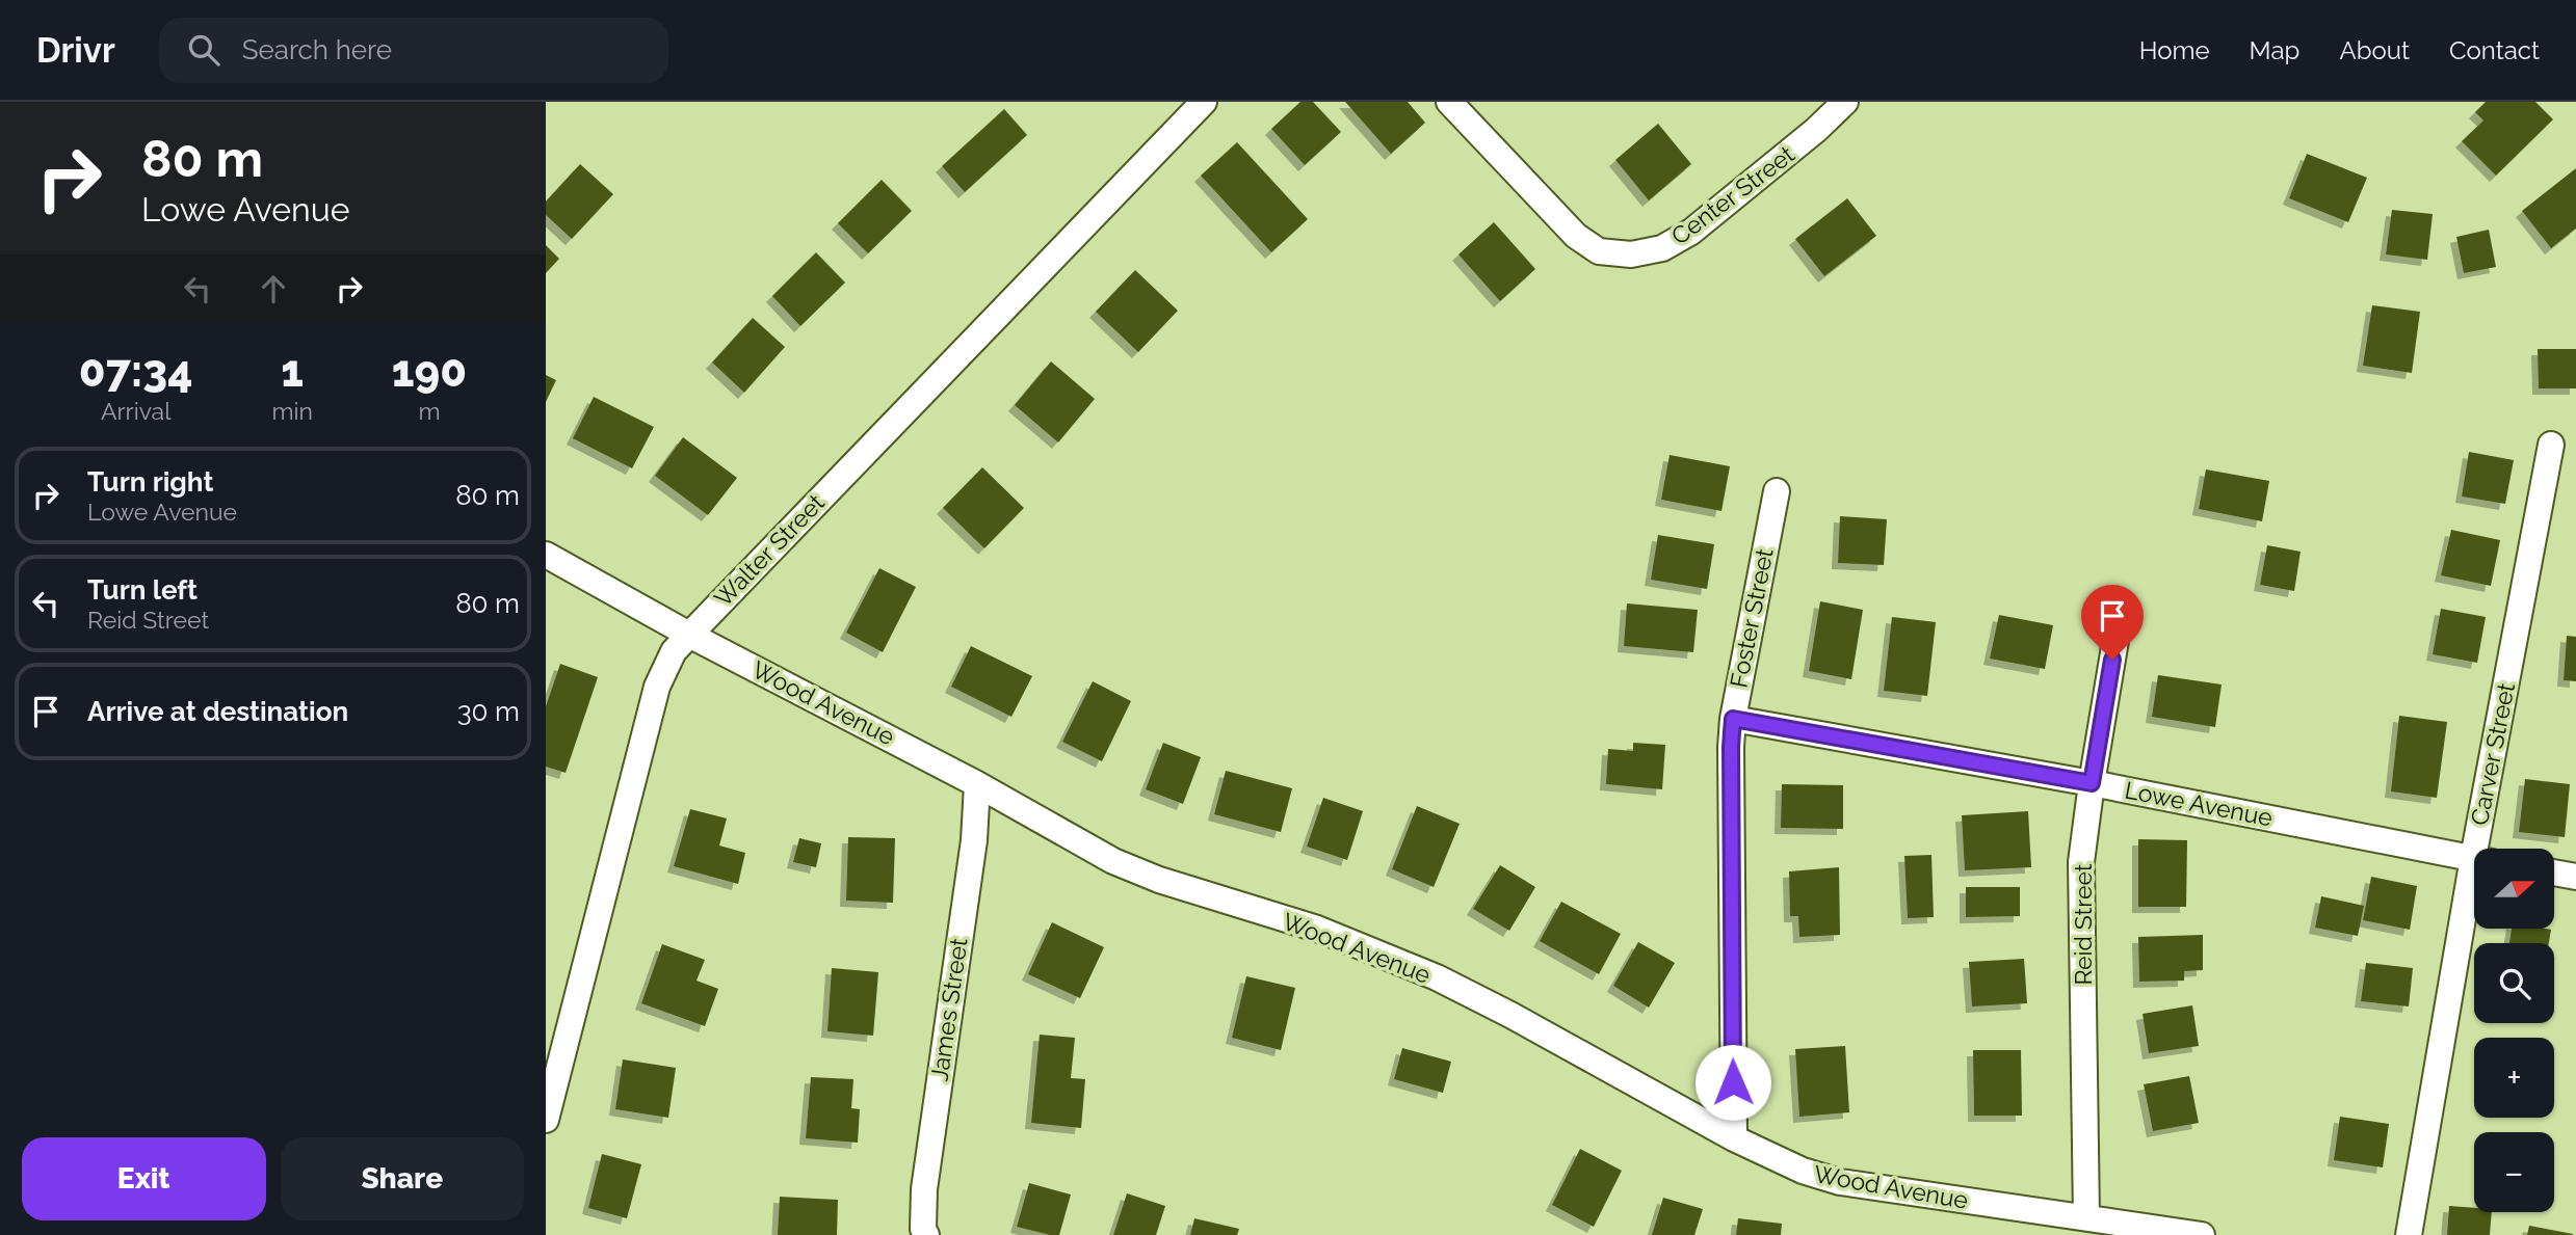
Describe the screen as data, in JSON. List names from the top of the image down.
{
  "streets": {
    "street": [
      "Center Street",
      "Walter Street",
      "Foster Street",
      "Wood Avenue",
      "Carver Street",
      "Lowe Avenue",
      "Reid Street",
      "James Street"
    ]
  },
  "crossings": [
    ["Walter Street", "Wood Avenue"],
    ["Foster Street", "Wood Avenue"],
    ["Foster Street", "Lowe Avenue"],
    ["Wood Avenue", "Reid Street"],
    ["Wood Avenue", "James Street"],
    ["Lowe Avenue", "Reid Street"]
  ],
  "north": "right",
  "page": {
    "header": "Drivr",
    "search": "Search here",
    "nav": [
      "Home",
      "Map",
      "About",
      "Contact"
    ],
    "turn": ["80 m", "Lowe Avenue"],
    "eta": [
      "07:34",
      "Arrival",
      "1",
      "min",
      "190",
      "m"
    ],
    "list": [
      {
        "name": "Turn right",
        "note": "Lowe Avenue",
        "value": "80 m"
      },
      {
        "name": "Turn left",
        "note": "Reid Street",
        "value": "80 m"
      },
      {
        "name": "Arrive at destination",
        "value": "30 m"
      }
    ],
    "map_buttons": ["+", "−"],
    "buttons": ["Exit", "Share"]
  }
}
